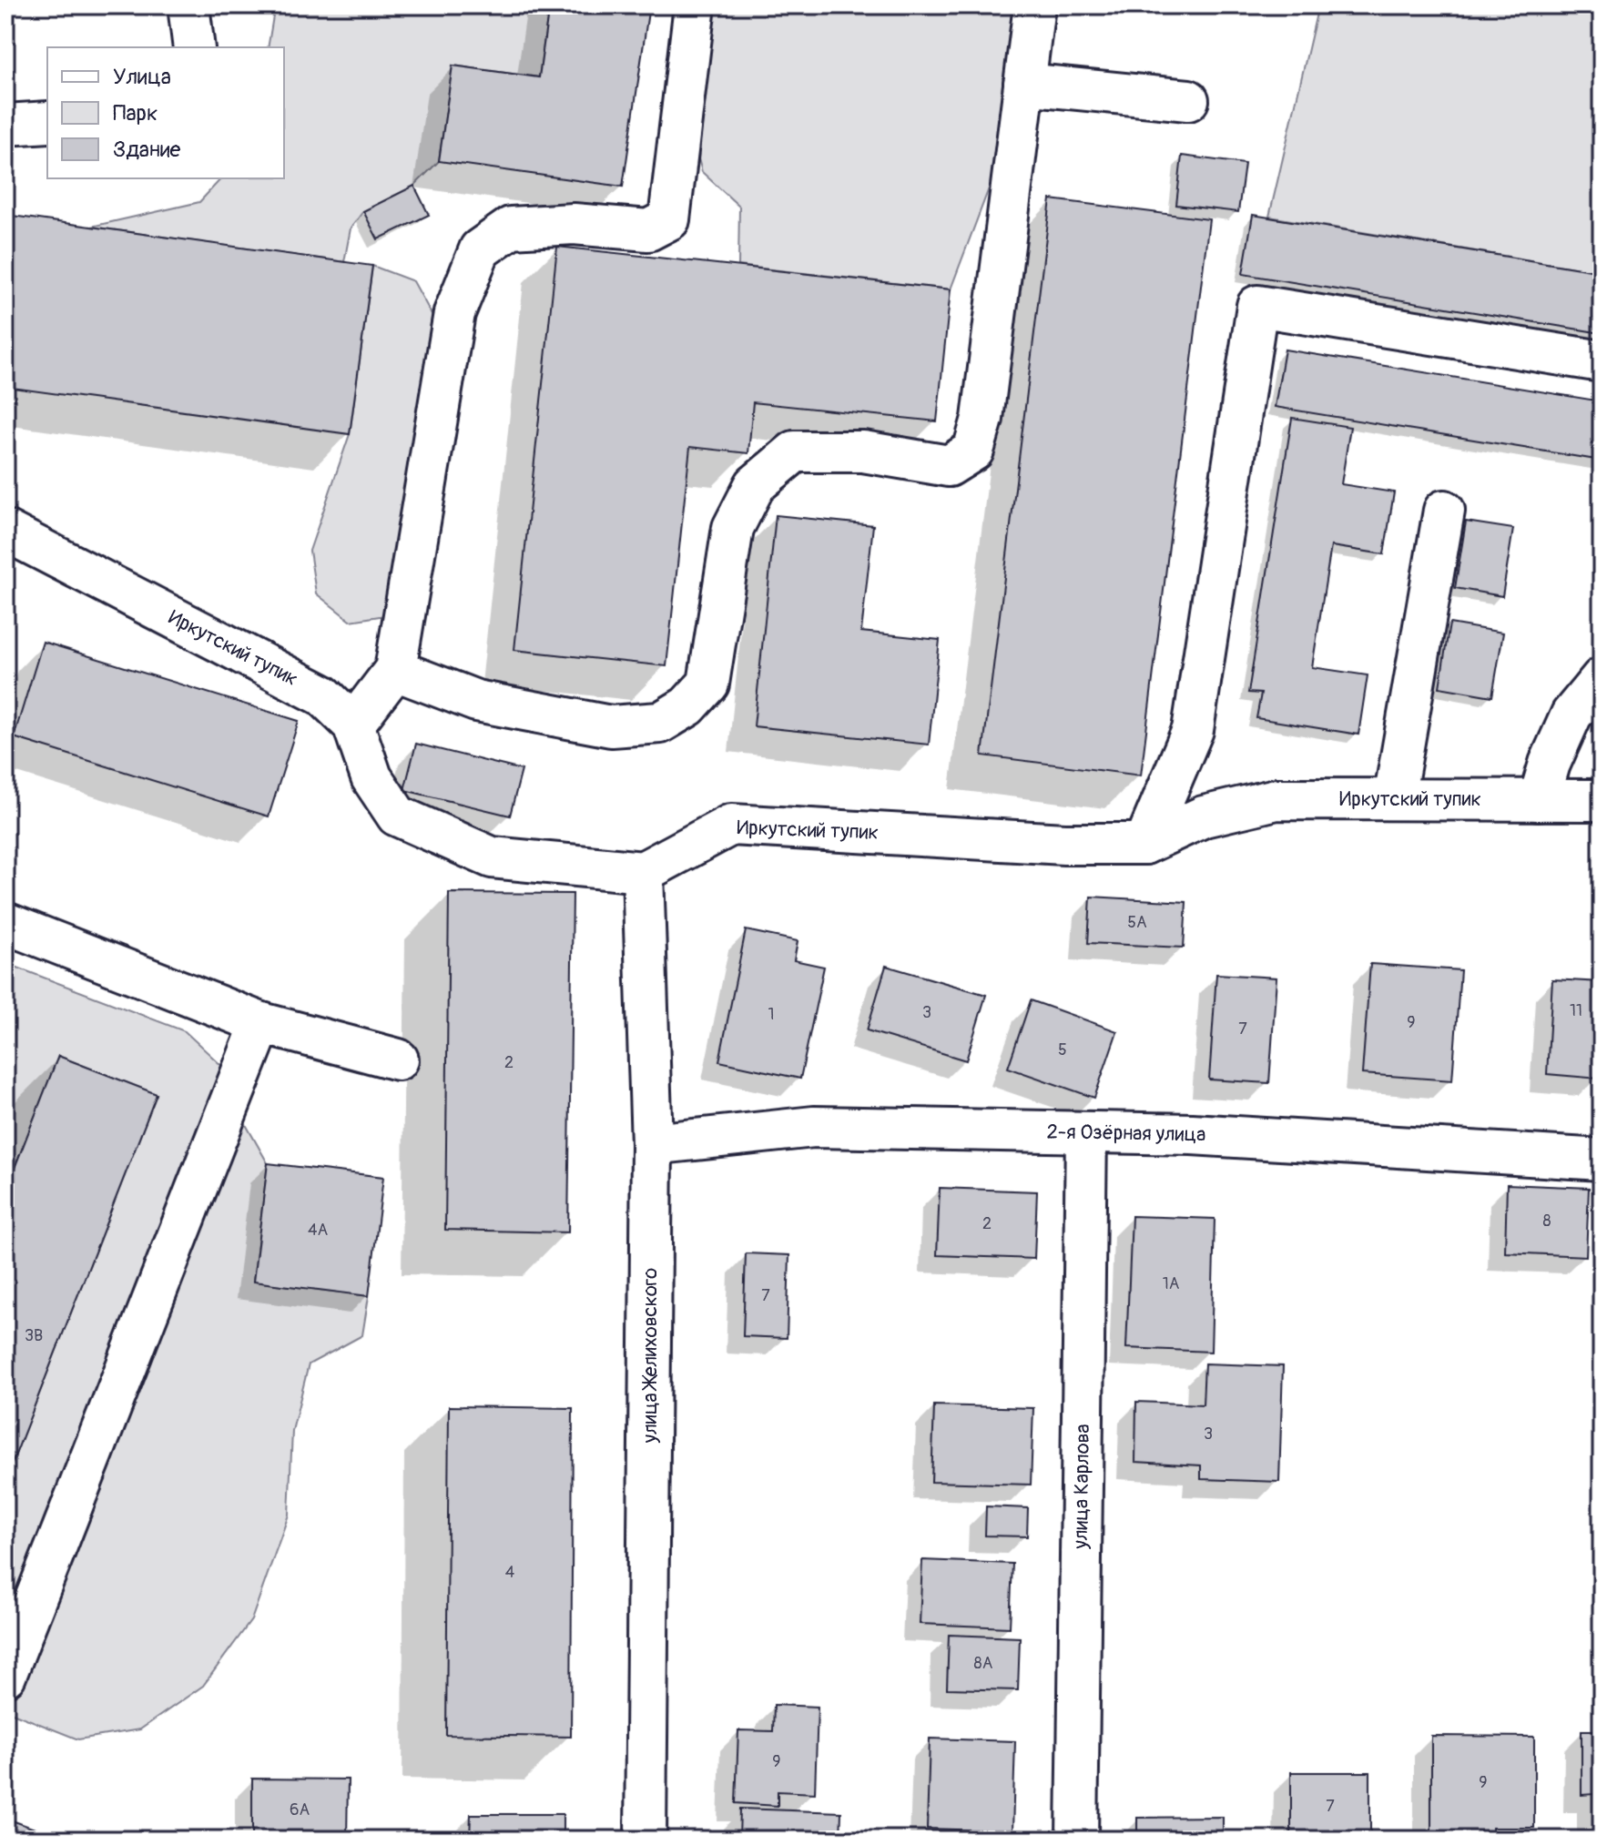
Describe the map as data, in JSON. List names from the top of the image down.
{
  "streets": {
    "street": [
      "Иркутский тупик",
      "2-я Озёрная улица",
      "улица Желиховского",
      "улица Карлова"
    ]
  },
  "crossings": [
    ["Иркутский тупик", "улица Желиховского"],
    ["2-я Озёрная улица", "улица Желиховского"],
    ["2-я Озёрная улица", "улица Карлова"]
  ],
  "house_numbers": [
    "5А",
    "11",
    "3",
    "1",
    "9",
    "7",
    "5",
    "2",
    "8",
    "2",
    "4А",
    "1А",
    "7",
    "3В",
    "3",
    "4",
    "8А",
    "9",
    "9",
    "7",
    "6А"
  ],
  "legend": ["Улица", "Парк", "Здание"]
}
